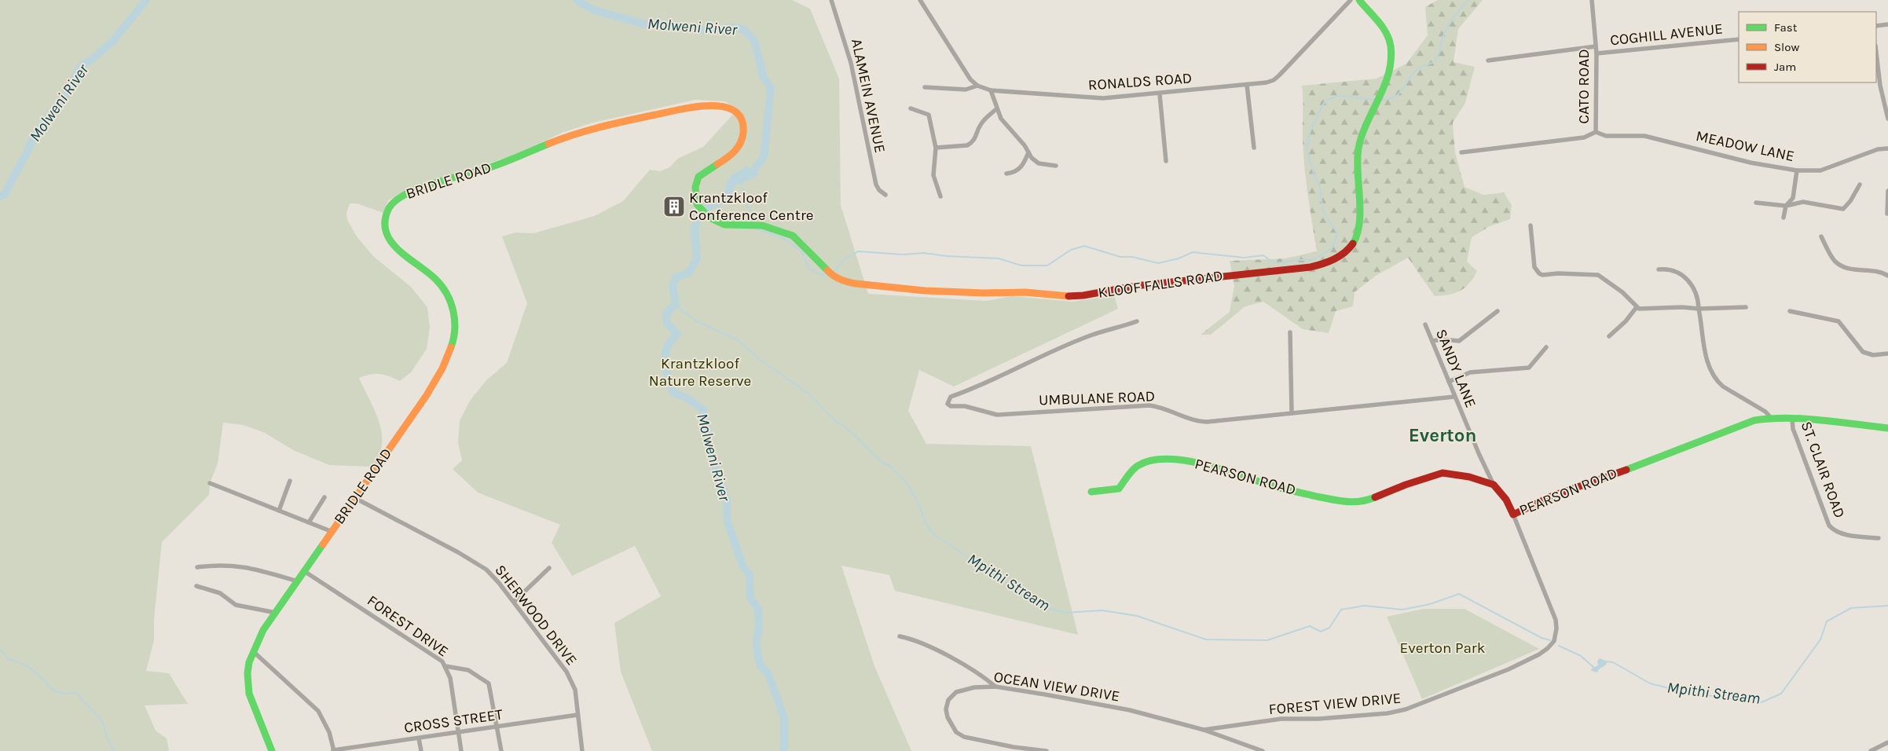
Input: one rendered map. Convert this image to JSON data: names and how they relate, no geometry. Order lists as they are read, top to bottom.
{
  "streets": {
    "main road": ["BRIDLE ROAD", "KLOOF FALLS ROAD", "PEARSON ROAD"],
    "street": [
      "COGHILL AVENUE",
      "RONALDS ROAD",
      "CATO ROAD",
      "ALAMEIN AVENUE",
      "MEADOW LANE",
      "SANDY LANE",
      "UMBULANE ROAD",
      "ST. CLAIR ROAD",
      "SHERWOOD DRIVE",
      "FOREST DRIVE",
      "OCEAN VIEW DRIVE",
      "FOREST VIEW DRIVE",
      "CROSS STREET"
    ]
  },
  "crossings": [
    ["COGHILL AVENUE", "CATO ROAD"],
    ["CATO ROAD", "MEADOW LANE"],
    ["BRIDLE ROAD", "KLOOF FALLS ROAD"],
    ["BRIDLE ROAD", "SHERWOOD DRIVE"],
    ["BRIDLE ROAD", "FOREST DRIVE"],
    ["SANDY LANE", "UMBULANE ROAD"],
    ["SANDY LANE", "PEARSON ROAD"],
    ["ST. CLAIR ROAD", "PEARSON ROAD"],
    ["PEARSON ROAD", "FOREST VIEW DRIVE"],
    ["SHERWOOD DRIVE", "CROSS STREET"],
    ["FOREST DRIVE", "CROSS STREET"],
    ["OCEAN VIEW DRIVE", "FOREST VIEW DRIVE"]
  ],
  "districts": ["Everton"],
  "water": ["Molweni River", "Mpithi Stream"],
  "parks": ["Krantzkloof Nature Reserve", "Everton Park"],
  "places": {
    "building": ["Krantzkloof Conference Centre"]
  },
  "legend": ["Fast", "Slow", "Jam"]
}
